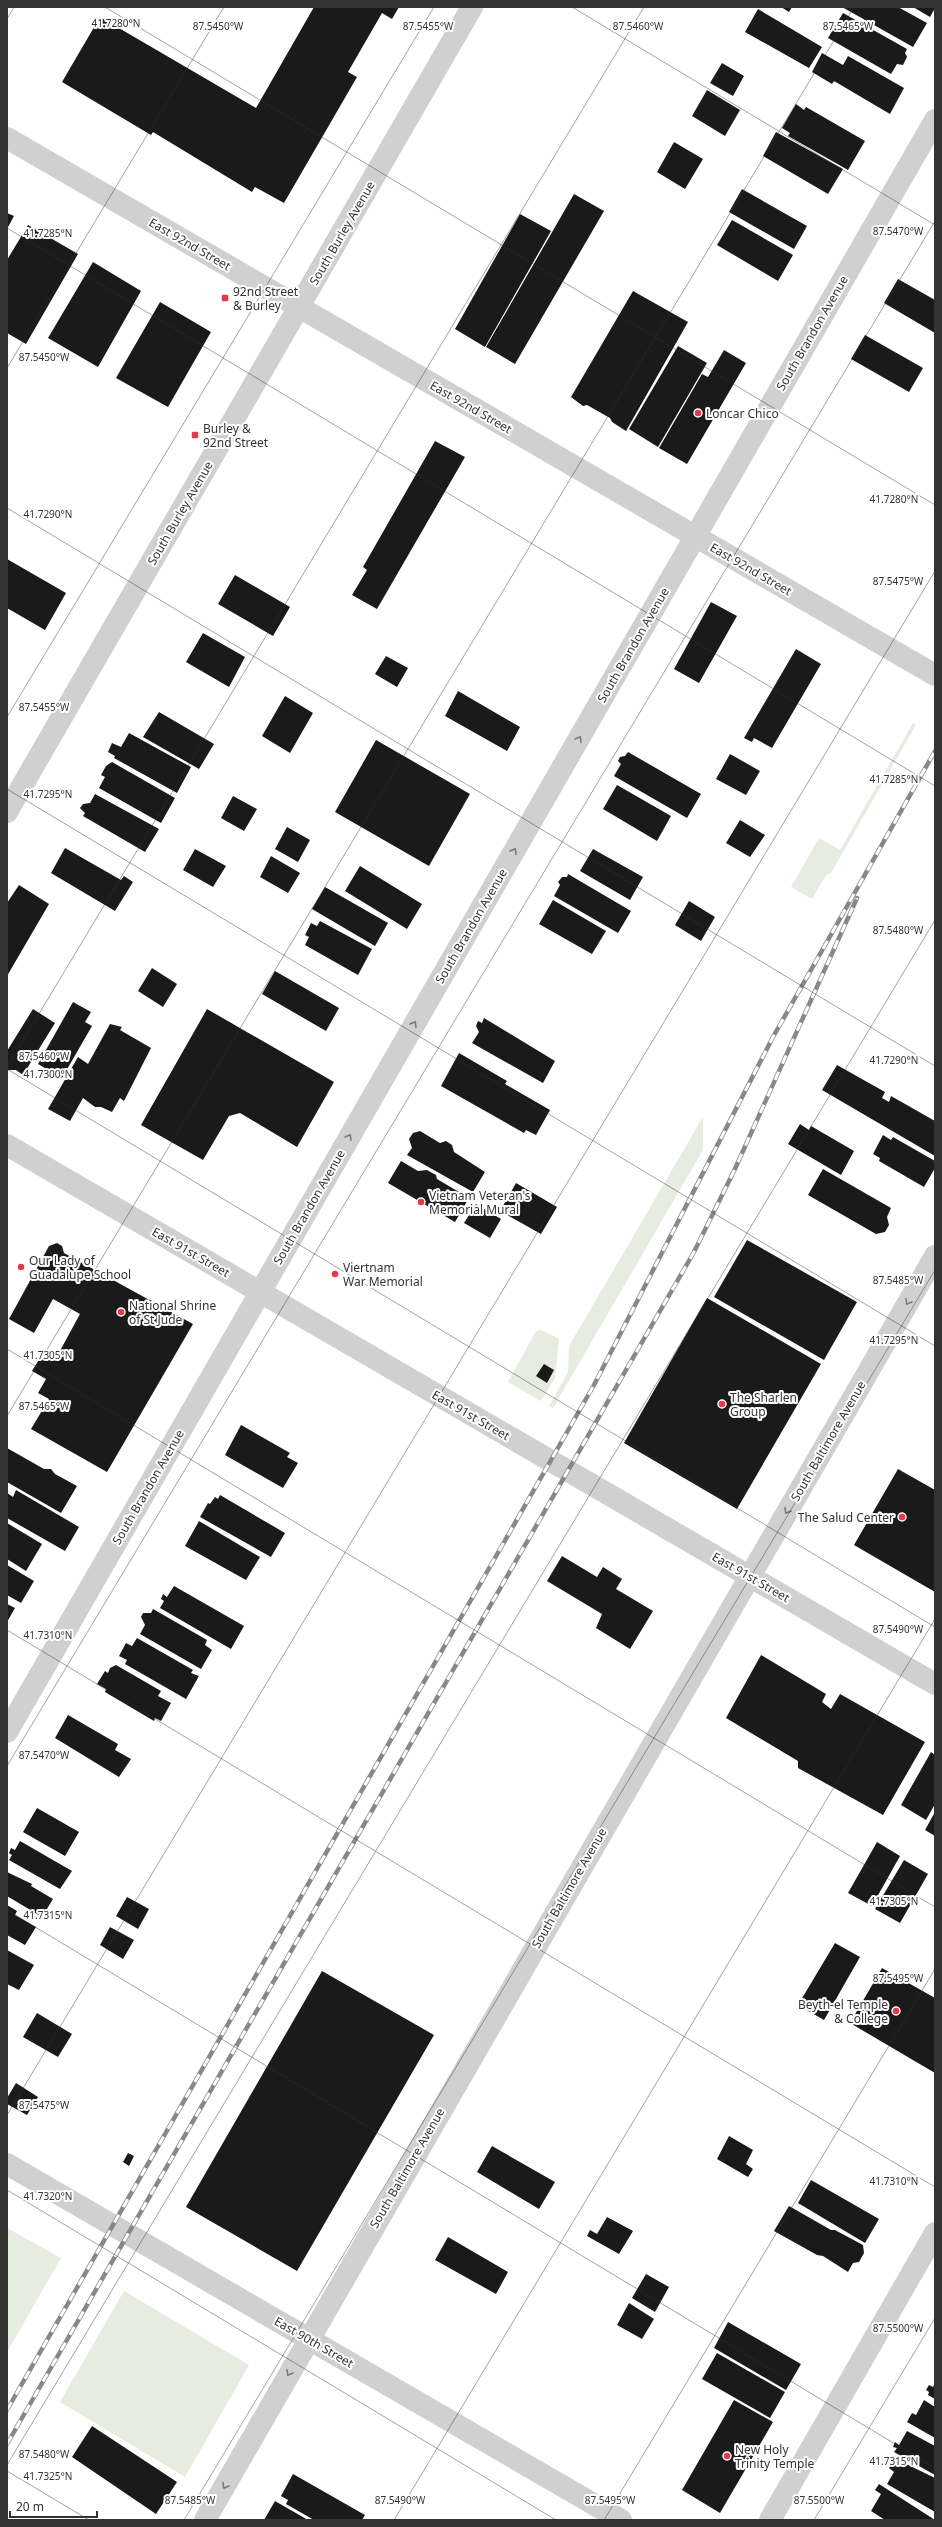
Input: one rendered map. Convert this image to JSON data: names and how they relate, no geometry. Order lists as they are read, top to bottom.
{
  "streets": {
    "street": [
      "South Burley Avenue",
      "East 92nd Street",
      "South Brandon Avenue",
      "East 91st Street",
      "South Baltimore Avenue",
      "East 90th Street"
    ]
  },
  "crossings": [
    ["South Burley Avenue", "East 92nd Street"],
    ["East 92nd Street", "South Brandon Avenue"],
    ["South Brandon Avenue", "East 91st Street"],
    ["East 91st Street", "South Baltimore Avenue"],
    ["South Baltimore Avenue", "East 90th Street"]
  ],
  "one_way": ["South Brandon Avenue", "South Baltimore Avenue"],
  "places": {
    "transit": ["92nd Street & Burley", "Burley & 92nd Street"],
    "other": [
      "Loncar Chico",
      "Vietnam Veteran's Memorial Mural",
      "Our Lady of Guadalupe School",
      "Viertnam War Memorial",
      "National Shrine of St Jude",
      "The Sharlen Group",
      "The Salud Center",
      "Beyth-el Temple & College",
      "New Holy Trinity Temple"
    ]
  },
  "scale_bar": "20 m",
  "coordinates": [
    "41.7280°N",
    "87.5460°W",
    "87.5450°W",
    "87.5455°W",
    "87.5465°W",
    "87.5470°W",
    "41.7285°N",
    "41.7290°N",
    "87.5475°W",
    "41.7295°N",
    "87.5480°W",
    "41.7300°N",
    "87.5485°W",
    "41.7305°N",
    "87.5490°W",
    "41.7310°N",
    "41.7315°N",
    "87.5495°W",
    "41.7320°N",
    "87.5500°W",
    "41.7325°N"
  ]
}
